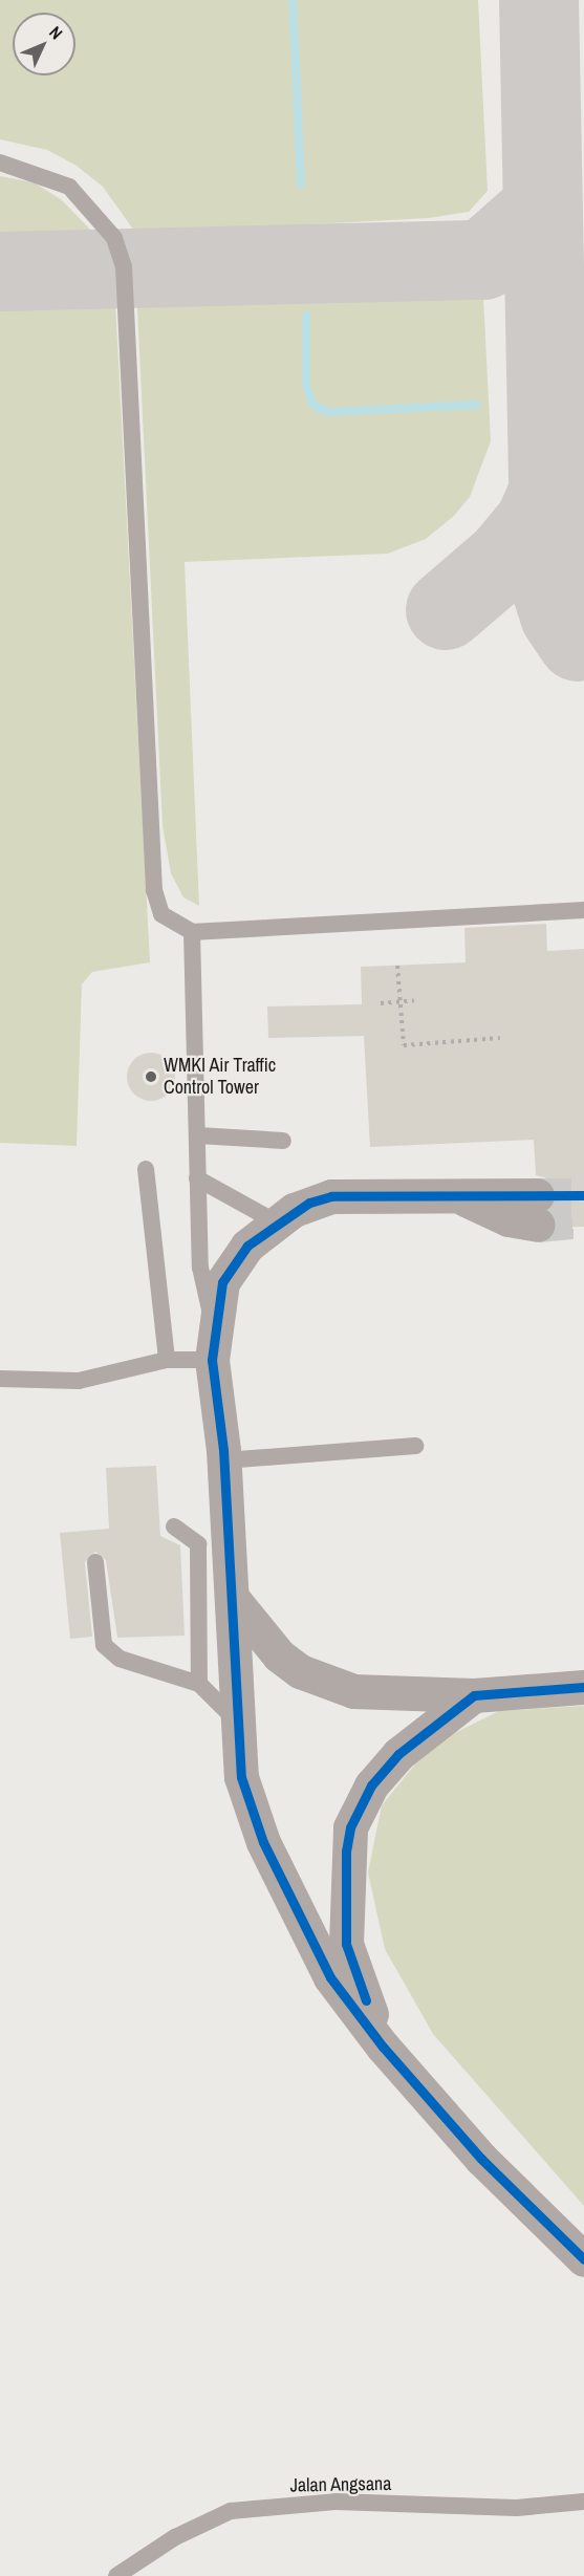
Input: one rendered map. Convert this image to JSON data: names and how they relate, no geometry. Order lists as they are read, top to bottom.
{
  "streets": {
    "lane": ["Jalan Angsana"]
  },
  "places": ["WMKI Air Traffic Control Tower"],
  "north": "top right"
}
